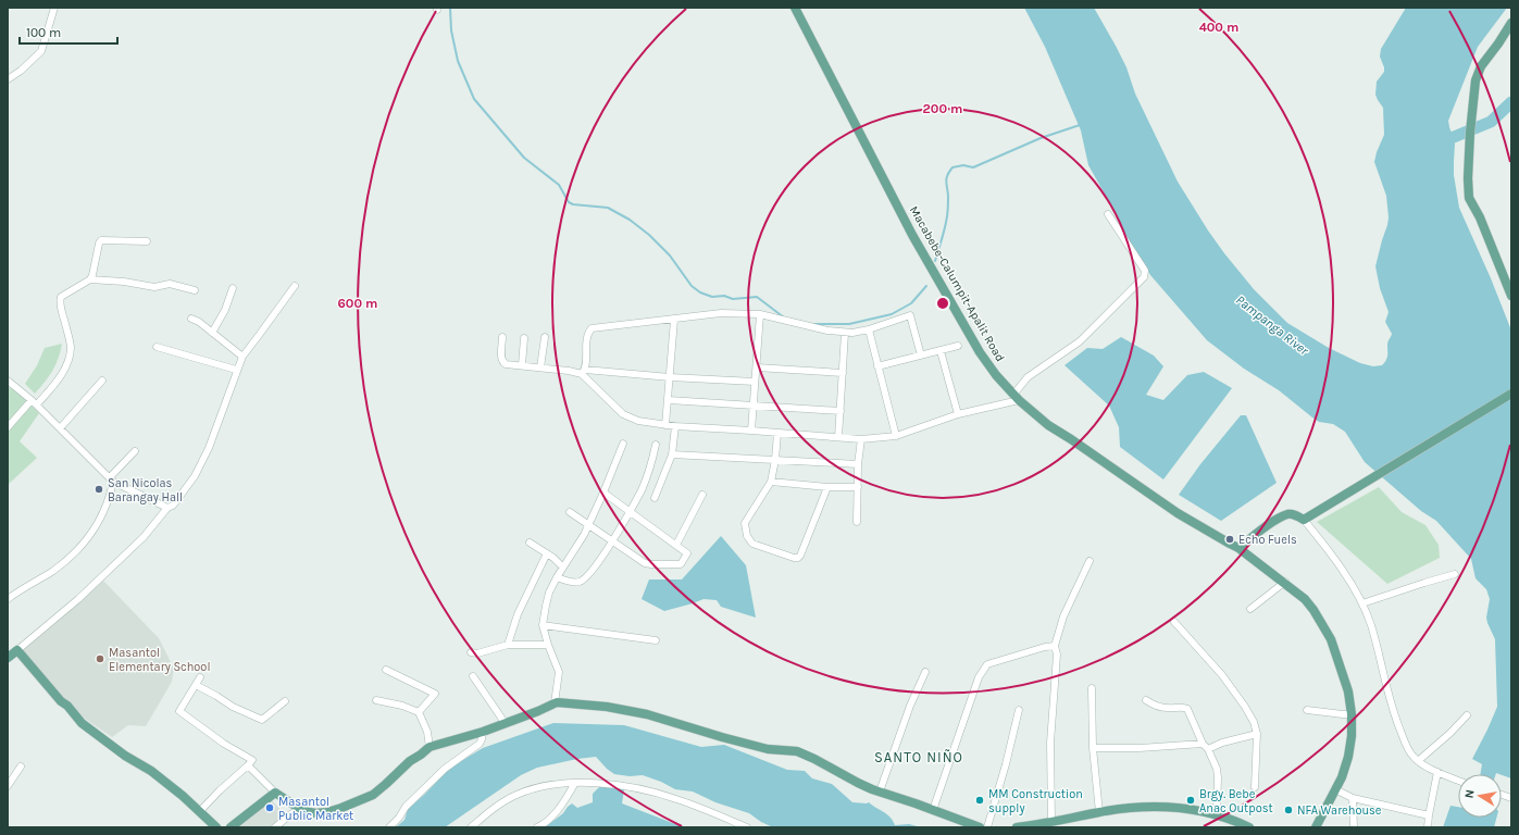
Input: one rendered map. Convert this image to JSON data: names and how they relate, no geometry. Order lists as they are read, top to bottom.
{
  "streets": {
    "main road": ["Macabebe-Calumpit-Apalit Road"]
  },
  "districts": ["SANTO NIÑO"],
  "water": ["Pampanga River"],
  "places": [
    "San Nicolas Barangay Hall",
    "Echo Fuels",
    "Masantol Elementary School",
    "MM Construction supply",
    "Brgy. Bebe Anac Outpost",
    "Masantol Public Market",
    "NFA Warehouse"
  ],
  "scale_bar": "100 m",
  "north": "left",
  "rings": ["400 m", "200 m", "600 m"]
}
